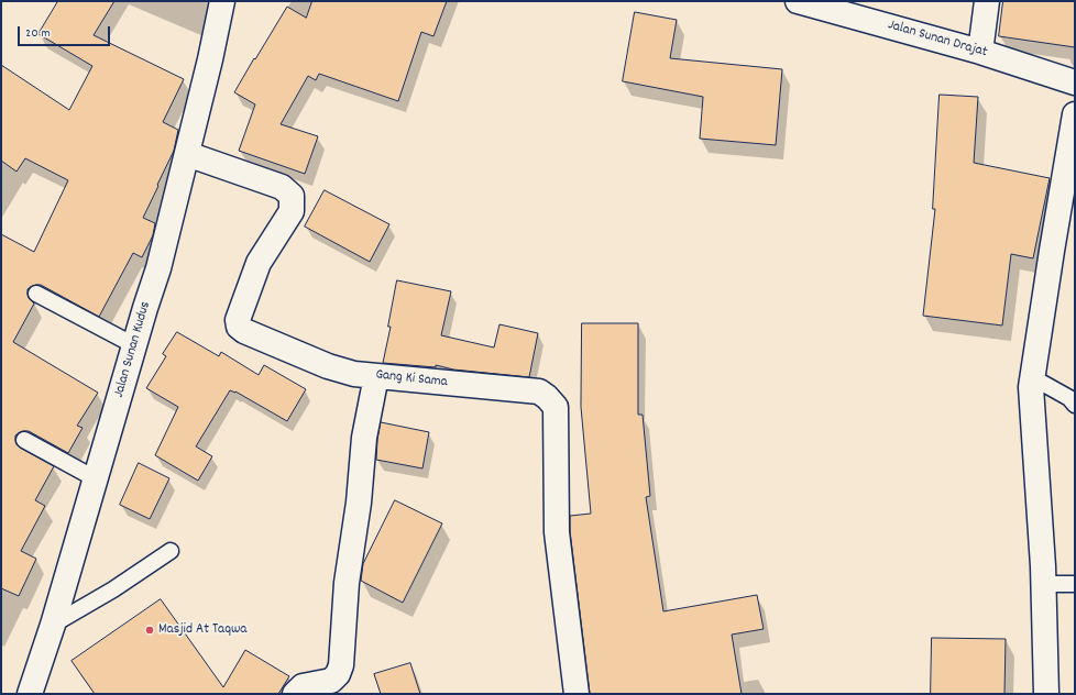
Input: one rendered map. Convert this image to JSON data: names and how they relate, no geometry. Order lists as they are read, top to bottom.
{
  "streets": {
    "street": ["Jalan Sunan Drajat", "Jalan Sunan Kudus", "Gang Ki Sama"]
  },
  "crossings": [
    ["Jalan Sunan Kudus", "Gang Ki Sama"]
  ],
  "places": ["Masjid At Taqwa"],
  "scale_bar": "20 m"
}
